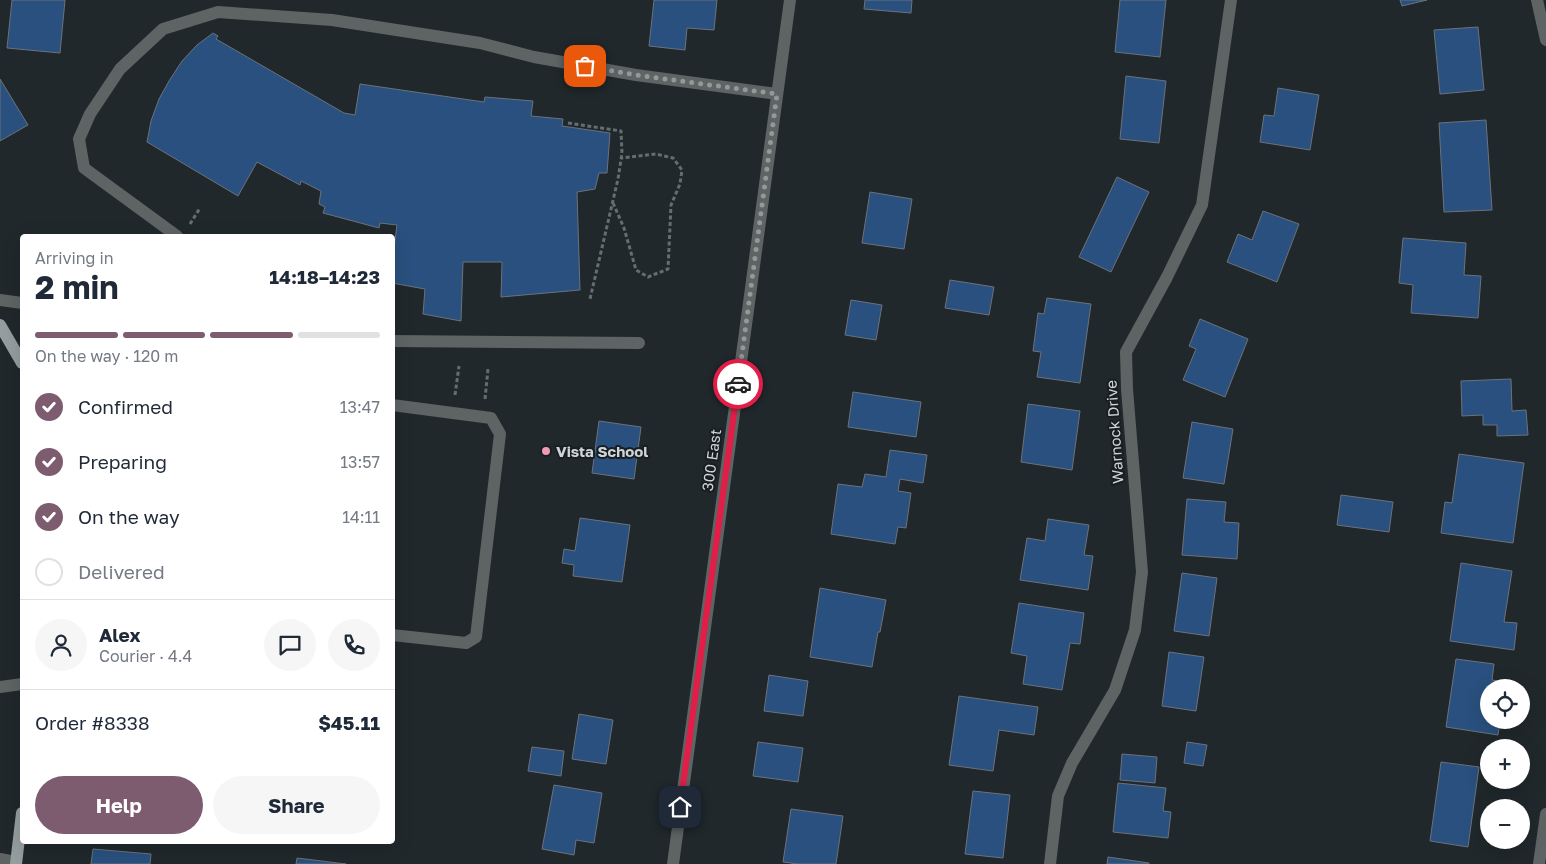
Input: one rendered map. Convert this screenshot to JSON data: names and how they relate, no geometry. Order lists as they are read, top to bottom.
{
  "streets": {
    "street": ["Warnock Drive", "300 East"]
  },
  "places": ["Vista School"],
  "page": {
    "heading": ["2 min", "Arriving in", "14:18–14:23"],
    "panel": [
      "Alex",
      "Courier · 4.4",
      "Order #8338",
      "$45.11"
    ],
    "bar": "On the way · 120 m",
    "list": [
      ["Confirmed", "13:47"],
      ["Preparing", "13:57"],
      ["On the way", "14:11"],
      "Delivered"
    ],
    "map_buttons": ["+", "−"],
    "buttons": ["Help", "Share"]
  }
}
